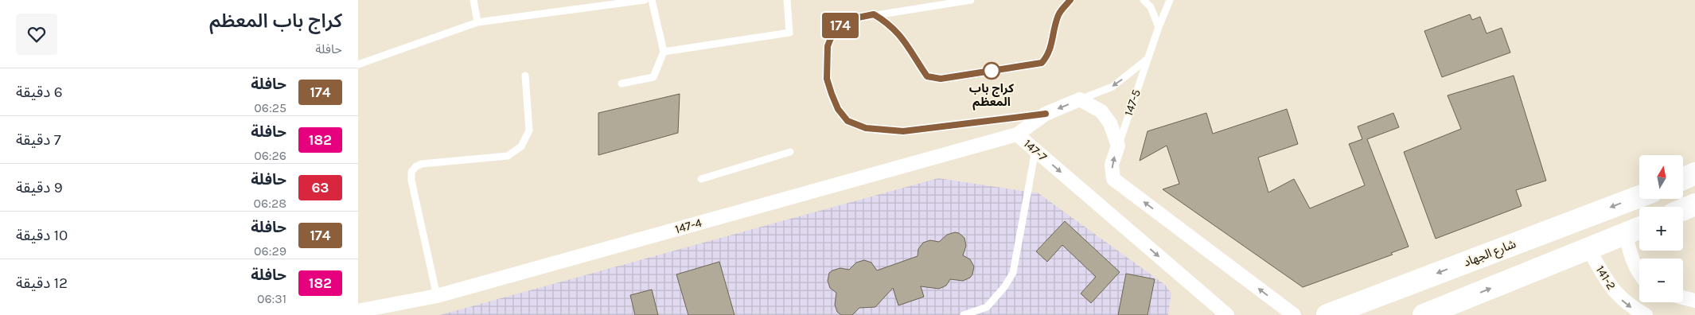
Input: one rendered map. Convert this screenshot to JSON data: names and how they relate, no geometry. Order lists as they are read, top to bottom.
{
  "streets": {
    "main road": ["شارع الجهاد"],
    "street": ["147-7", "147-4", "141-2"],
    "lane": ["147-5"]
  },
  "crossings": [
    ["147-5", "147-7"],
    ["147-7", "147-4"]
  ],
  "places": ["كراج باب المعظم"],
  "lines": ["bus line 174"],
  "north": "top",
  "page": {
    "on_map": "174",
    "heading": ["كراج باب المعظم", "حافلة"],
    "list": [
      {
        "mark": "174",
        "name": "حافلة",
        "note": "06:25",
        "value": "6 دقيقة"
      },
      {
        "mark": "182",
        "name": "حافلة",
        "note": "06:26",
        "value": "7 دقيقة"
      },
      {
        "mark": "63",
        "name": "حافلة",
        "note": "06:28",
        "value": "9 دقيقة"
      },
      {
        "mark": "174",
        "name": "حافلة",
        "note": "06:29",
        "value": "10 دقيقة"
      },
      {
        "mark": "182",
        "name": "حافلة",
        "note": "06:31",
        "value": "12 دقيقة"
      }
    ],
    "map_buttons": ["+", "−"]
  }
}
